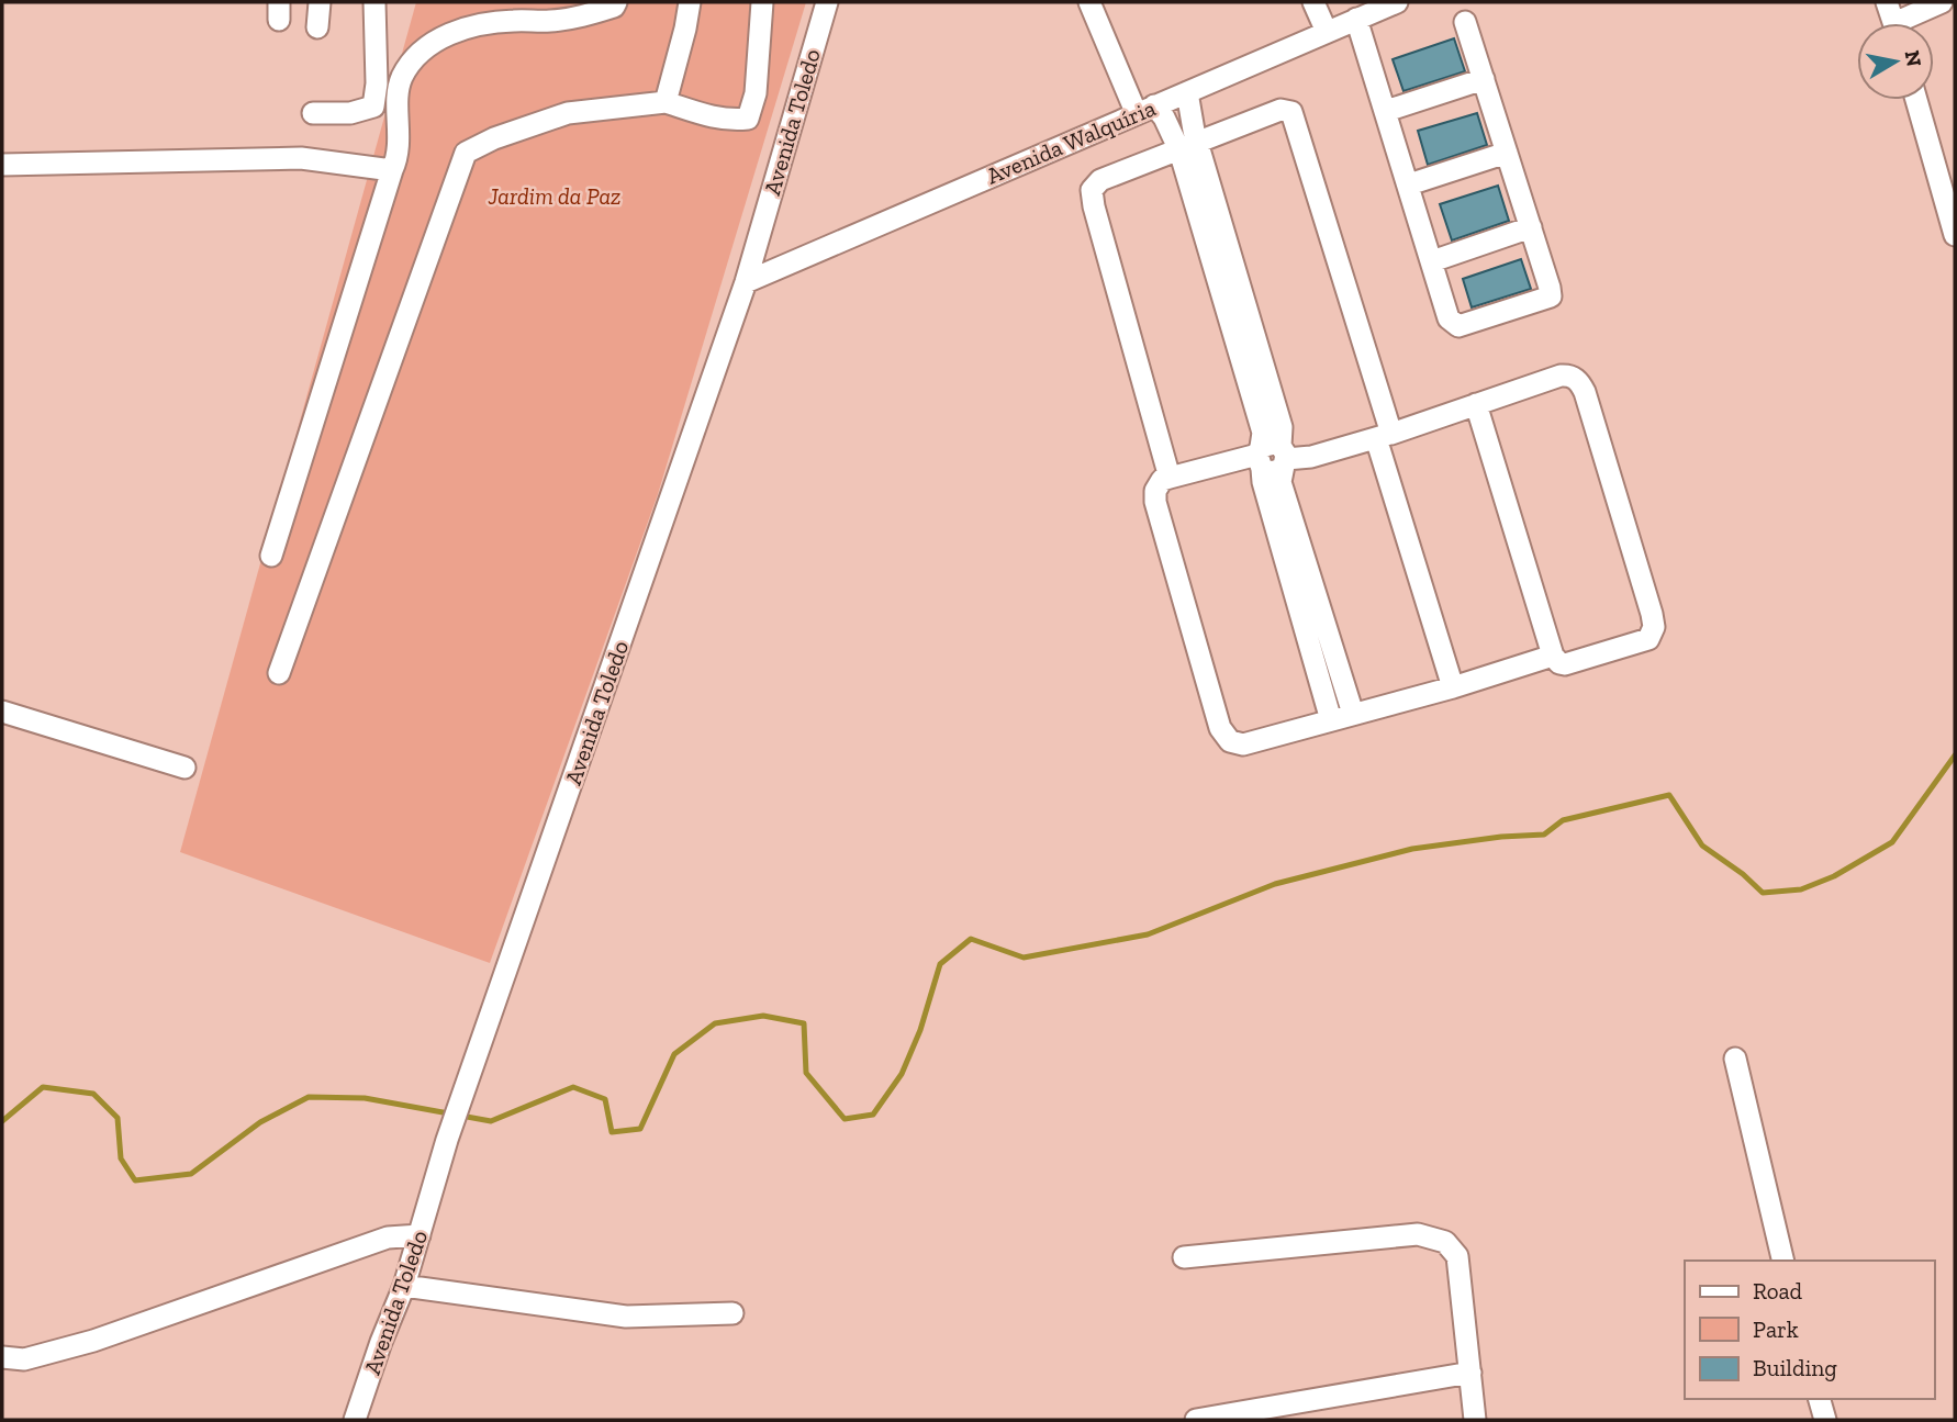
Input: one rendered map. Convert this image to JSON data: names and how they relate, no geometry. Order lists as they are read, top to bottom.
{
  "streets": {
    "street": ["Avenida Toledo", "Avenida Walquíria"]
  },
  "crossings": [
    ["Avenida Toledo", "Avenida Walquíria"]
  ],
  "parks": ["Jardim da Paz"],
  "legend": ["Road", "Park", "Building"],
  "north": "right"
}
